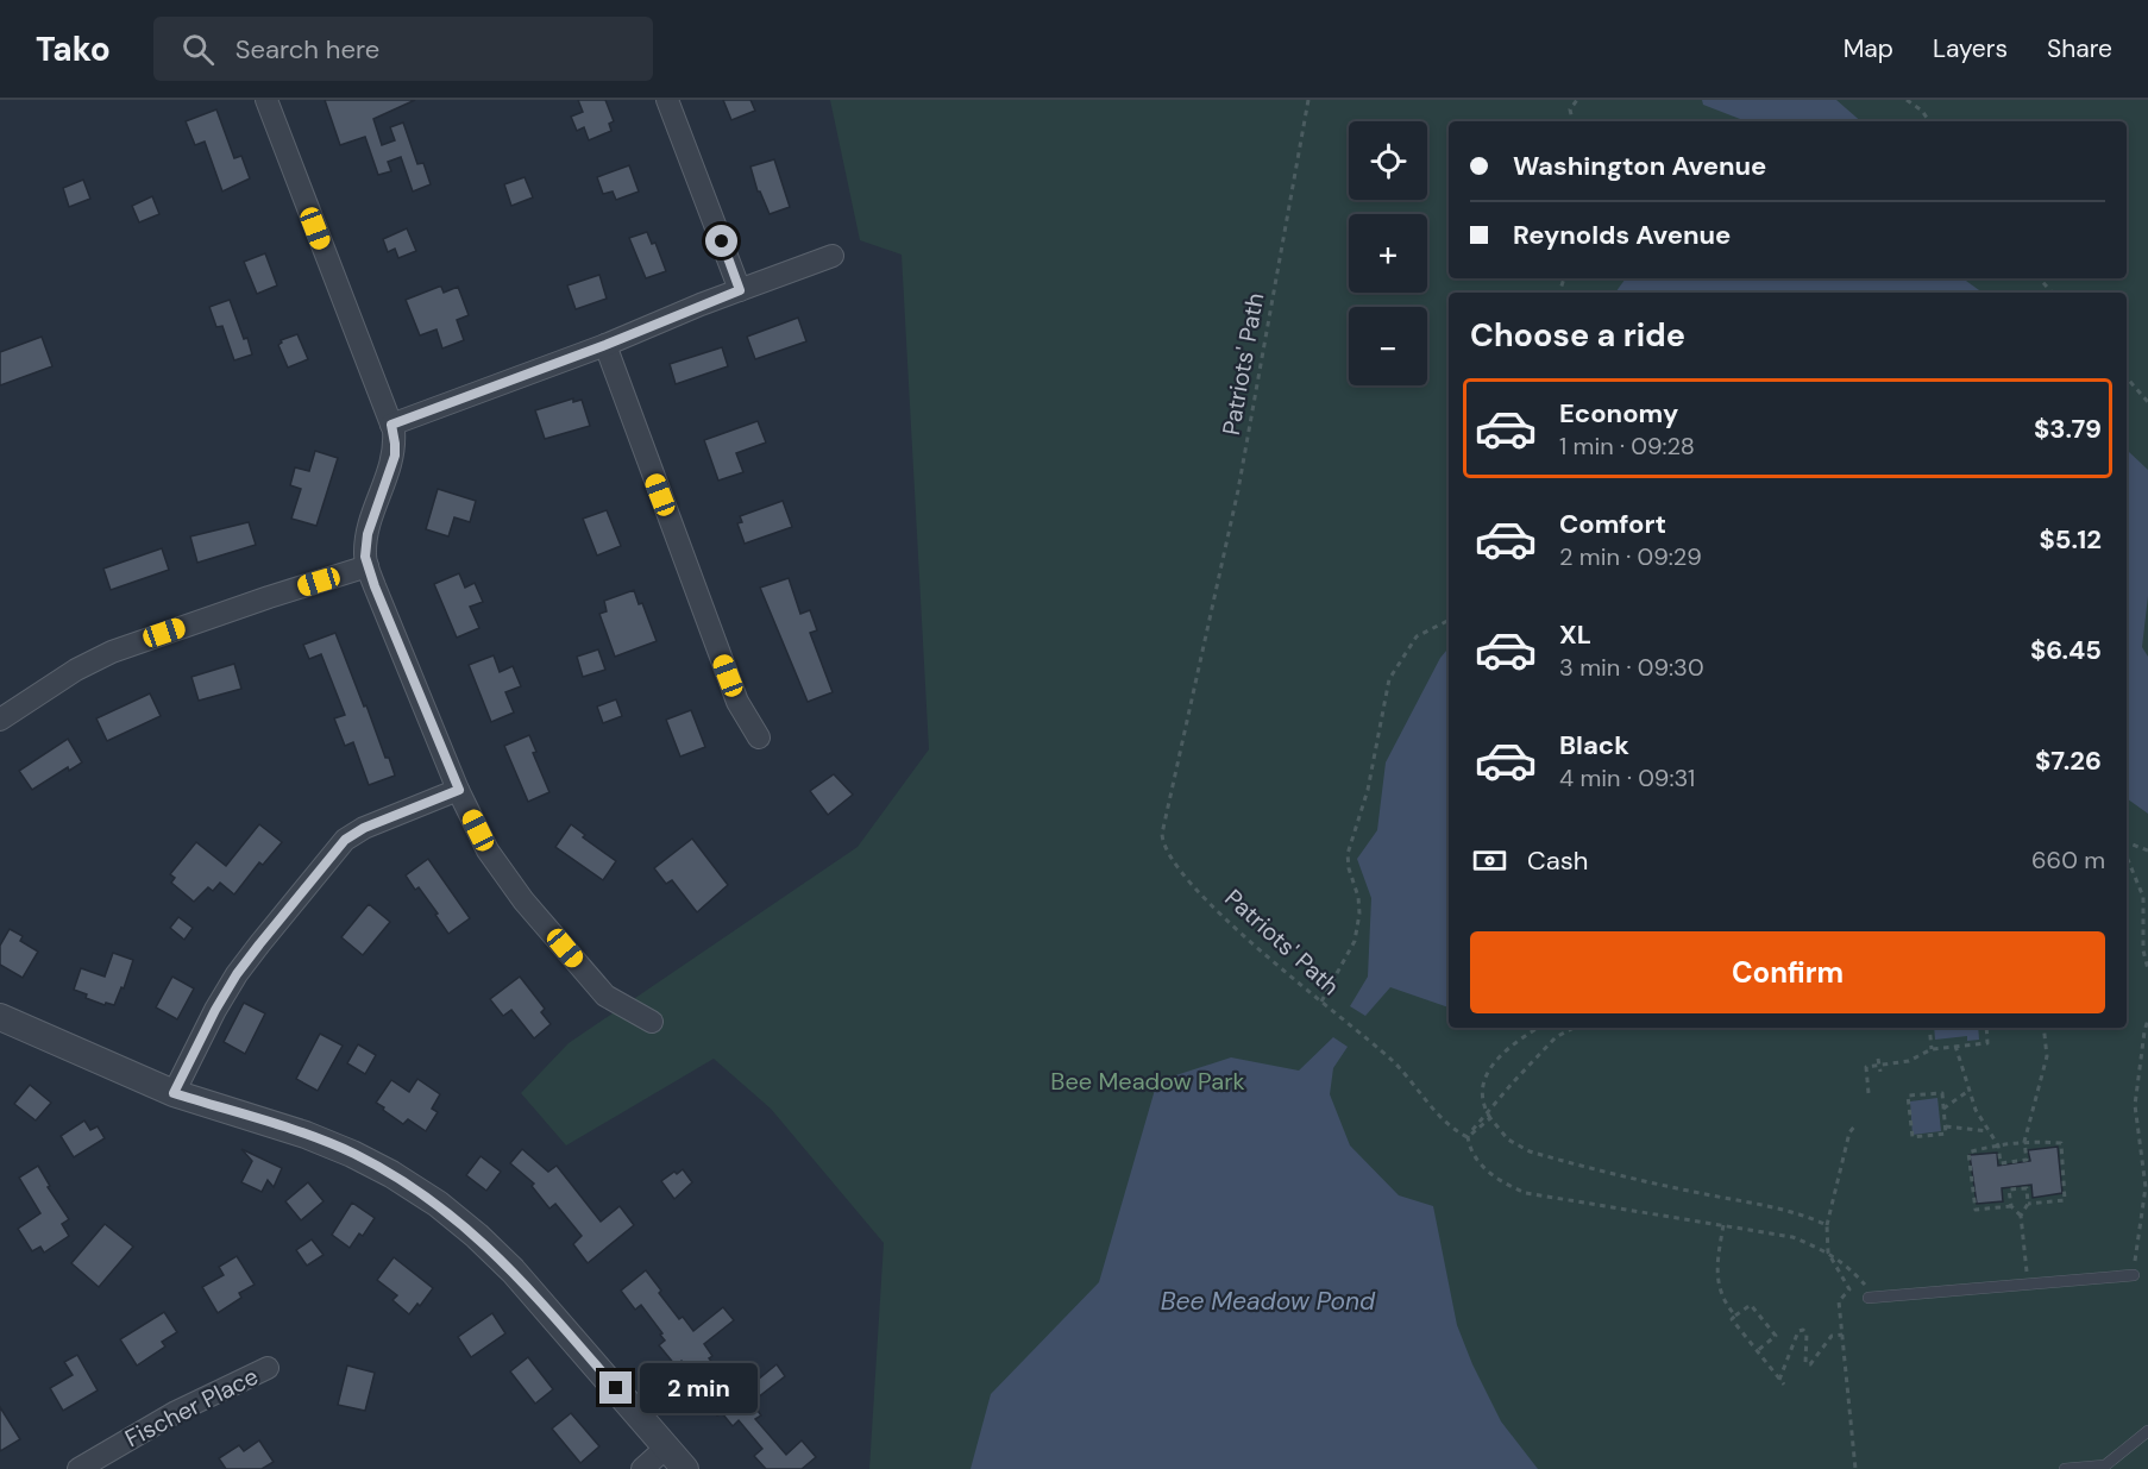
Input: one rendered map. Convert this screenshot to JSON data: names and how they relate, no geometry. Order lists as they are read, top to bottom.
{
  "streets": {
    "street": ["Fischer Place"],
    "path": ["Patriots' Path"]
  },
  "water": ["Bee Meadow Pond"],
  "parks": ["Bee Meadow Park"],
  "page": {
    "header": "Tako",
    "search": "Search here",
    "nav": ["Map", "Layers", "Share"],
    "map_buttons": ["+", "−"],
    "banner": ["Washington Avenue", "Reynolds Avenue"],
    "heading": "Choose a ride",
    "list": [
      {
        "name": "Economy",
        "note": "1 min · 09:28",
        "value": "$3.79"
      },
      {
        "name": "Comfort",
        "note": "2 min · 09:29",
        "value": "$5.12"
      },
      {
        "name": "XL",
        "note": "3 min · 09:30",
        "value": "$6.45"
      },
      {
        "name": "Black",
        "note": "4 min · 09:31",
        "value": "$7.26"
      }
    ],
    "pay": ["Cash", "660 m"],
    "buttons": "Confirm",
    "bubble": "2 min"
  }
}
